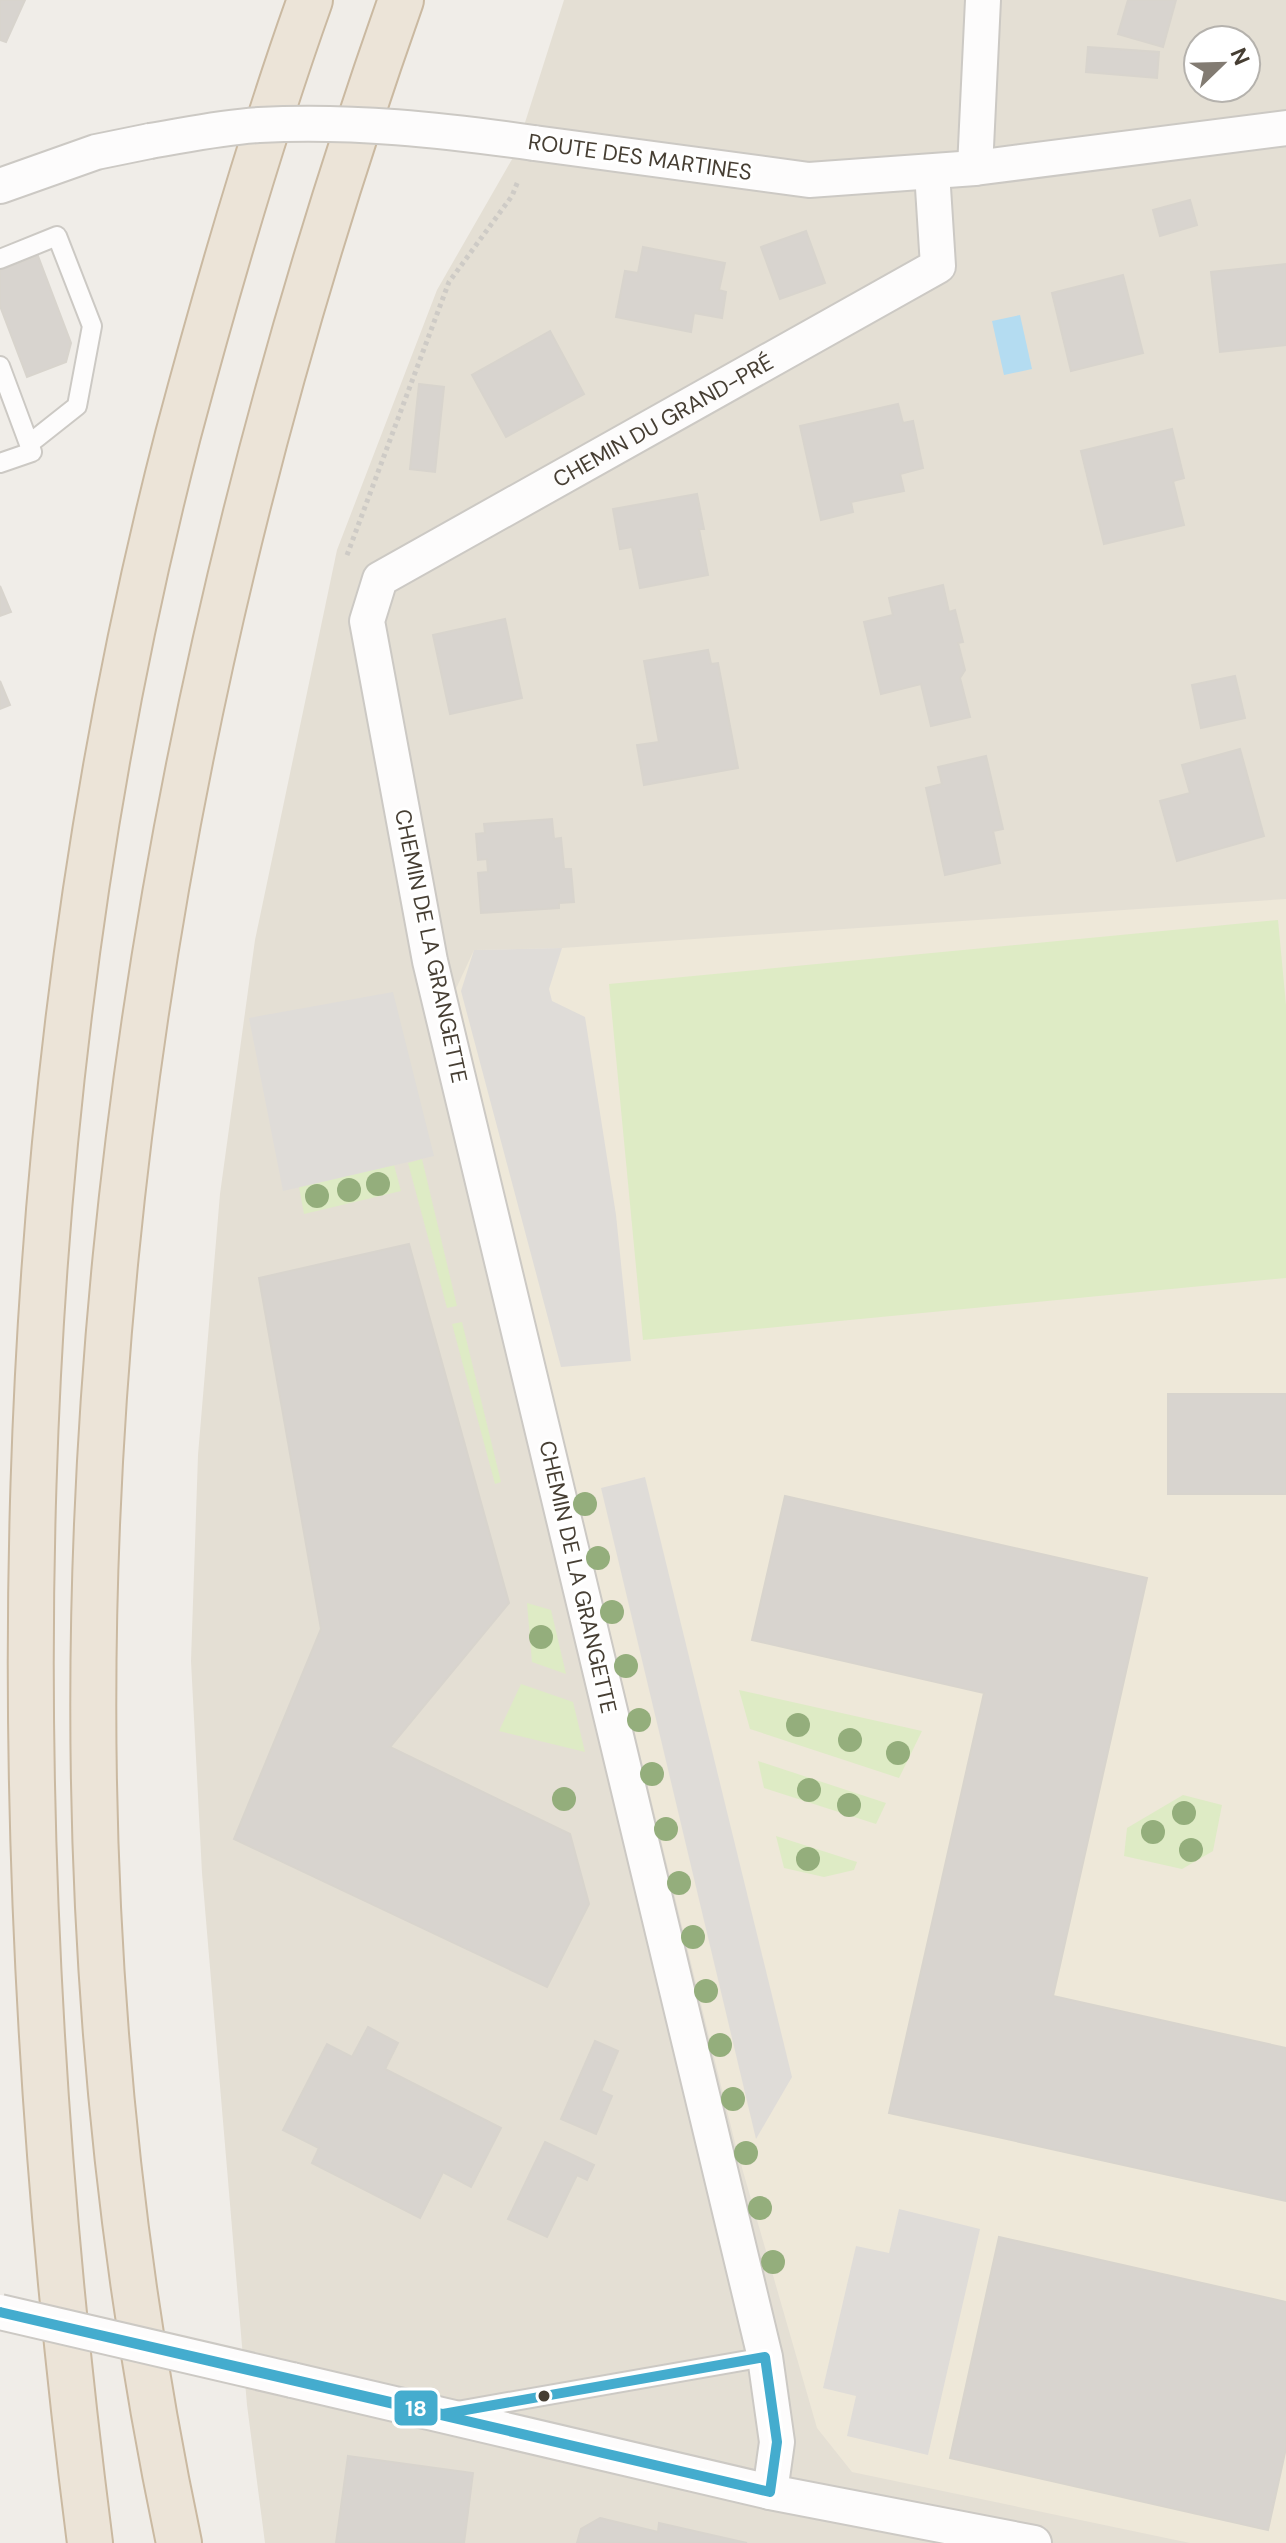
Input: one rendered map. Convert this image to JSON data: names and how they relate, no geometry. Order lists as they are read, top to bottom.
{
  "streets": {
    "street": ["ROUTE DES MARTINES", "CHEMIN DU GRAND-PRÉ", "CHEMIN DE LA GRANGETTE"]
  },
  "crossings": [
    ["ROUTE DES MARTINES", "CHEMIN DU GRAND-PRÉ"],
    ["CHEMIN DU GRAND-PRÉ", "CHEMIN DE LA GRANGETTE"]
  ],
  "lines": ["transit line 18"],
  "north": "top right"
}
